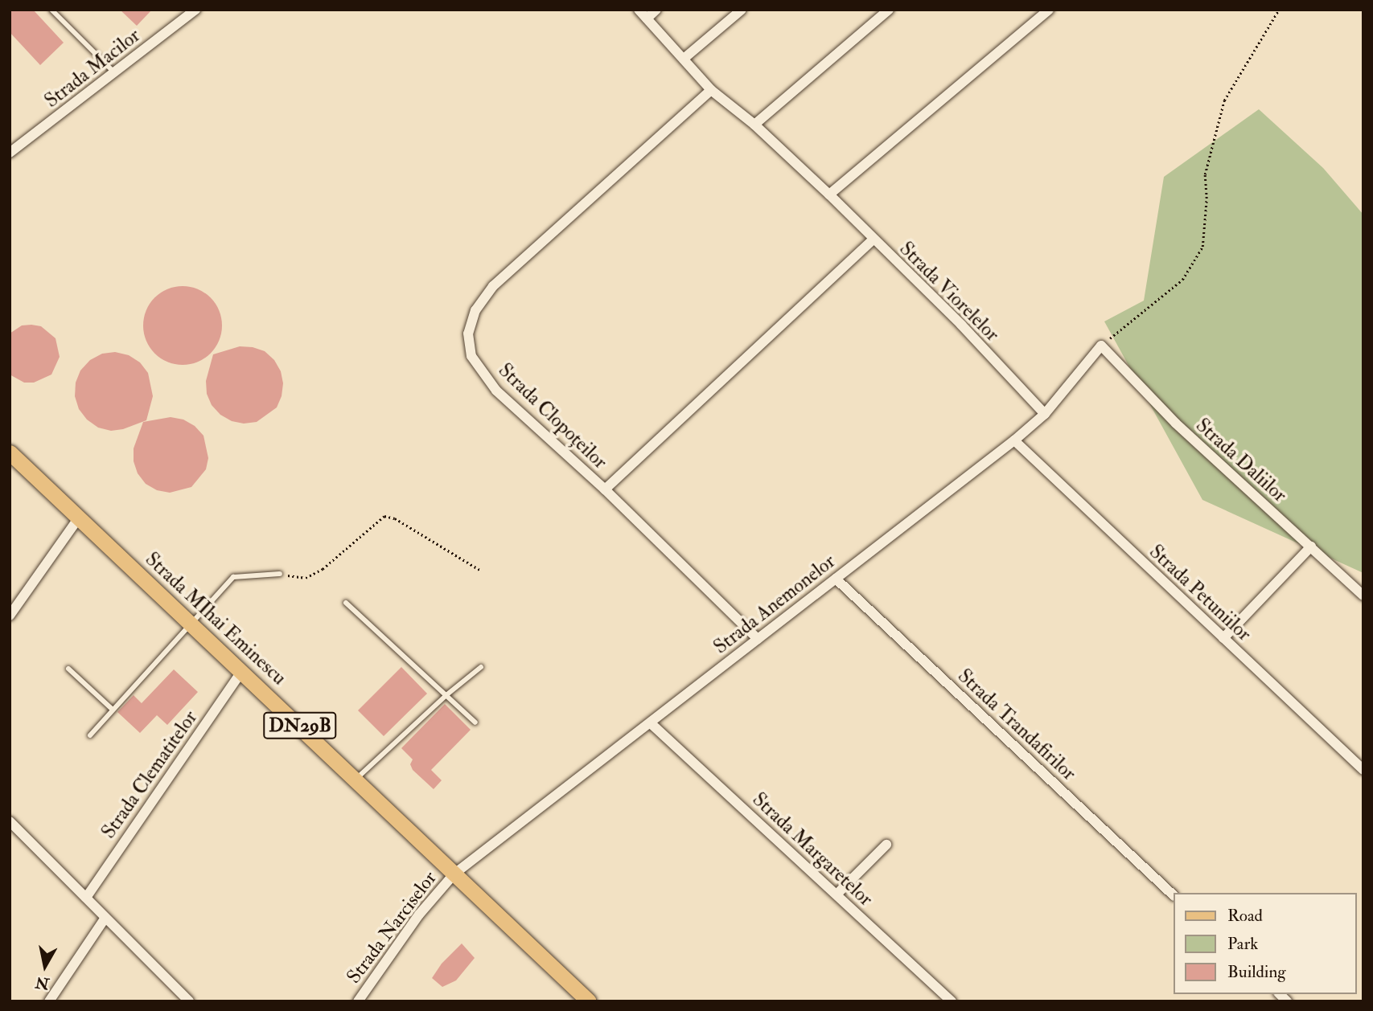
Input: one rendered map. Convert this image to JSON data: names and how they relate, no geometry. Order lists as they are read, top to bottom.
{
  "streets": {
    "main road": ["Strada MIhai Eminescu", "DN29B"],
    "street": [
      "Strada Macilor",
      "Strada Viorelelor",
      "Strada Clopoțeilor",
      "Strada Daliilor",
      "Strada Petuniilor",
      "Strada Anemonelor",
      "Strada Trandafirilor",
      "Strada Clematitelor",
      "Strada Margaretelor",
      "Strada Narciselor"
    ]
  },
  "crossings": [
    ["Strada Viorelelor", "Strada Clopoțeilor"],
    ["Strada Viorelelor", "Strada Anemonelor"],
    ["Strada Clopoțeilor", "Strada Anemonelor"],
    ["Strada Daliilor", "Strada Anemonelor"],
    ["Strada Petuniilor", "Strada Anemonelor"],
    ["Strada Anemonelor", "Strada MIhai Eminescu"],
    ["Strada Anemonelor", "Strada Trandafirilor"],
    ["Strada Anemonelor", "Strada Margaretelor"],
    ["Strada Anemonelor", "Strada Narciselor"],
    ["Strada MIhai Eminescu", "Strada Clematitelor"],
    ["Strada MIhai Eminescu", "Strada Narciselor"]
  ],
  "legend": ["Road", "Park", "Building"],
  "north": "bottom"
}
